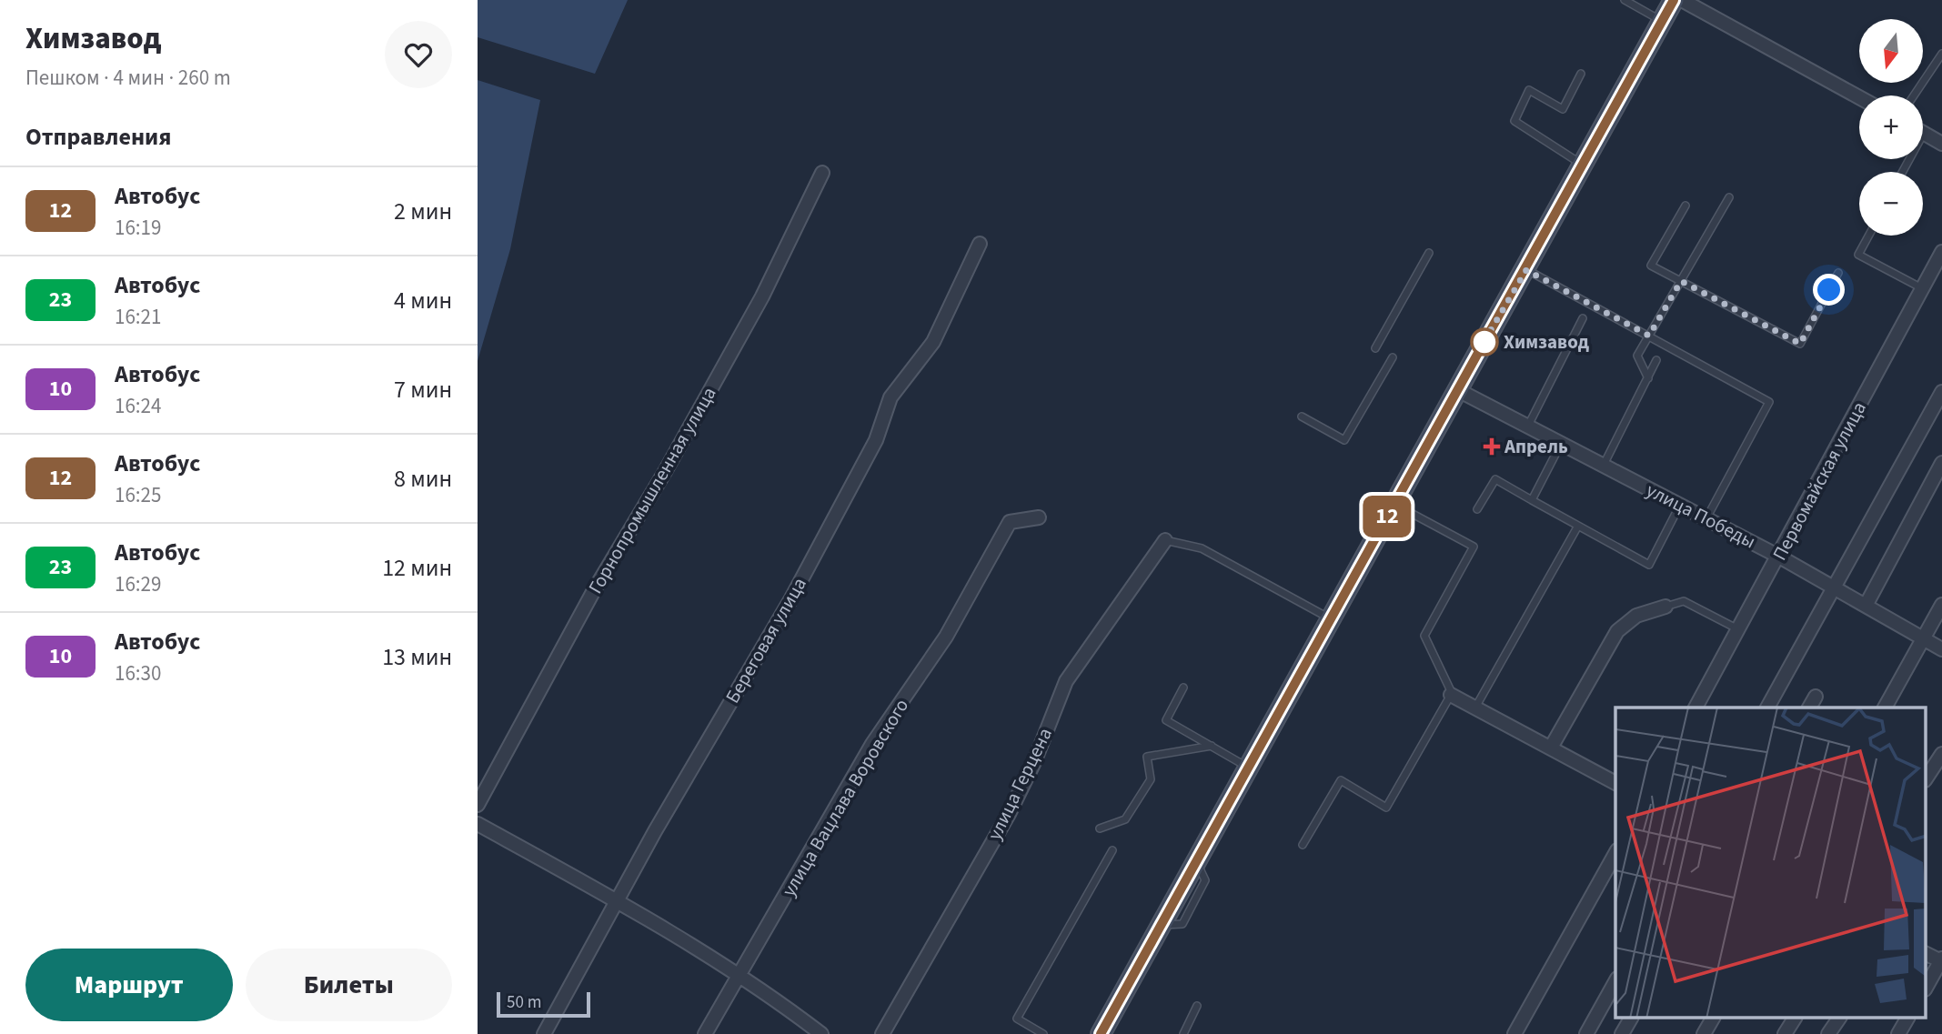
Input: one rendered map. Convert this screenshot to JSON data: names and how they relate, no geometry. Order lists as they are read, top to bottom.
{
  "streets": {
    "street": [
      "Первомайская улица",
      "Горнопромышленная улица",
      "улица Победы",
      "Береговая улица",
      "улица Герцена",
      "улица Вацлава Воровского"
    ]
  },
  "crossings": [
    ["Первомайская улица", "улица Победы"]
  ],
  "places": {
    "other": ["Химзавод"],
    "health": ["Апрель"]
  },
  "lines": ["bus line 12"],
  "scale_bar": "50 m",
  "north": "bottom",
  "page": {
    "heading": [
      ["Химзавод", "Пешком · 4 мин · 260 m"],
      "Отправления"
    ],
    "on_map": "12",
    "map_buttons": ["+", "−"],
    "list": [
      {
        "mark": "12",
        "name": "Автобус",
        "note": "16:19",
        "value": "2 мин"
      },
      {
        "mark": "23",
        "name": "Автобус",
        "note": "16:21",
        "value": "4 мин"
      },
      {
        "mark": "10",
        "name": "Автобус",
        "note": "16:24",
        "value": "7 мин"
      },
      {
        "mark": "12",
        "name": "Автобус",
        "note": "16:25",
        "value": "8 мин"
      },
      {
        "mark": "23",
        "name": "Автобус",
        "note": "16:29",
        "value": "12 мин"
      },
      {
        "mark": "10",
        "name": "Автобус",
        "note": "16:30",
        "value": "13 мин"
      }
    ],
    "buttons": ["Маршрут", "Билеты"],
    "scale": "50 m"
  }
}
